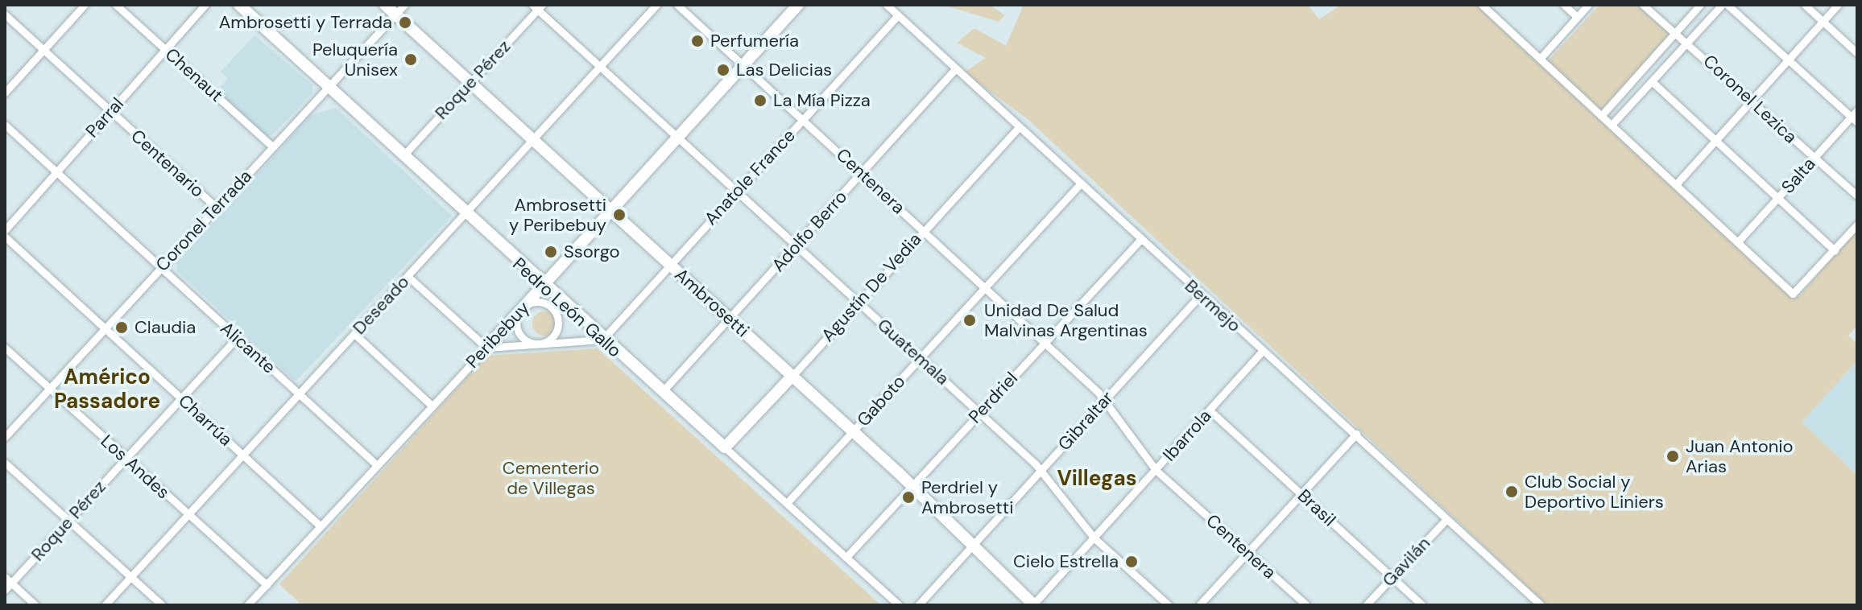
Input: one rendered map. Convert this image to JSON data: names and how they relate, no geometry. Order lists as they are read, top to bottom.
{
  "streets": {
    "street": [
      "Chenaut",
      "Roque Pérez",
      "Coronel Lezica",
      "Parral",
      "Centenario",
      "Salta",
      "Anatole France",
      "Centenera",
      "Coronel Terrada",
      "Adolfo Berro",
      "Agustín De Vedia",
      "Ambrosetti",
      "Deseado",
      "Bermejo",
      "Pedro León Gallo",
      "Peribebuy",
      "Alicante",
      "Guatemala",
      "Perdriel",
      "Gaboto",
      "Charrúa",
      "Gibraltar",
      "Ibarrola",
      "Los Andes",
      "Brasil",
      "Gavilán"
    ]
  },
  "crossings": [
    ["Chenaut", "Parral"],
    ["Chenaut", "Coronel Terrada"],
    ["Roque Pérez", "Ambrosetti"],
    ["Roque Pérez", "Pedro León Gallo"],
    ["Roque Pérez", "Alicante"],
    ["Roque Pérez", "Guatemala"],
    ["Roque Pérez", "Charrúa"],
    ["Roque Pérez", "Los Andes"],
    ["Coronel Lezica", "Salta"],
    ["Parral", "Centenario"],
    ["Parral", "Alicante"],
    ["Centenario", "Coronel Terrada"],
    ["Anatole France", "Centenera"],
    ["Anatole France", "Ambrosetti"],
    ["Anatole France", "Bermejo"],
    ["Anatole France", "Pedro León Gallo"],
    ["Anatole France", "Guatemala"],
    ["Centenera", "Adolfo Berro"],
    ["Centenera", "Agustín De Vedia"],
    ["Centenera", "Peribebuy"],
    ["Centenera", "Perdriel"],
    ["Centenera", "Gaboto"],
    ["Centenera", "Gibraltar"],
    ["Centenera", "Ibarrola"],
    ["Coronel Terrada", "Ambrosetti"],
    ["Coronel Terrada", "Pedro León Gallo"],
    ["Coronel Terrada", "Alicante"],
    ["Coronel Terrada", "Charrúa"],
    ["Coronel Terrada", "Los Andes"],
    ["Adolfo Berro", "Ambrosetti"],
    ["Adolfo Berro", "Bermejo"],
    ["Adolfo Berro", "Pedro León Gallo"],
    ["Adolfo Berro", "Guatemala"],
    ["Agustín De Vedia", "Ambrosetti"],
    ["Agustín De Vedia", "Bermejo"],
    ["Agustín De Vedia", "Pedro León Gallo"],
    ["Agustín De Vedia", "Guatemala"],
    ["Ambrosetti", "Deseado"],
    ["Ambrosetti", "Peribebuy"],
    ["Ambrosetti", "Perdriel"],
    ["Ambrosetti", "Gaboto"],
    ["Ambrosetti", "Gibraltar"],
    ["Ambrosetti", "Ibarrola"],
    ["Deseado", "Pedro León Gallo"],
    ["Deseado", "Alicante"],
    ["Deseado", "Guatemala"],
    ["Deseado", "Charrúa"],
    ["Deseado", "Los Andes"],
    ["Bermejo", "Perdriel"],
    ["Bermejo", "Gaboto"],
    ["Bermejo", "Gibraltar"],
    ["Bermejo", "Ibarrola"],
    ["Bermejo", "Gavilán"],
    ["Pedro León Gallo", "Peribebuy"],
    ["Pedro León Gallo", "Perdriel"],
    ["Pedro León Gallo", "Gaboto"],
    ["Peribebuy", "Alicante"],
    ["Peribebuy", "Guatemala"],
    ["Peribebuy", "Charrúa"],
    ["Peribebuy", "Los Andes"],
    ["Guatemala", "Perdriel"],
    ["Guatemala", "Gaboto"],
    ["Guatemala", "Gibraltar"],
    ["Guatemala", "Ibarrola"],
    ["Ibarrola", "Brasil"],
    ["Brasil", "Gavilán"]
  ],
  "districts": ["Américo Passadore", "Villegas"],
  "parks": ["Cementerio de Villegas"],
  "places": [
    "Ambrosetti y Terrada",
    "Perfumería",
    "Peluquería Unisex",
    "Las Delicias",
    "La Mía Pizza",
    "Ambrosetti y Peribebuy",
    "Ssorgo",
    "Unidad De Salud Malvinas Argentinas",
    "Claudia",
    "Juan Antonio Arias",
    "Club Social y Deportivo Liniers",
    "Perdriel y Ambrosetti",
    "Cielo Estrella"
  ]
}
